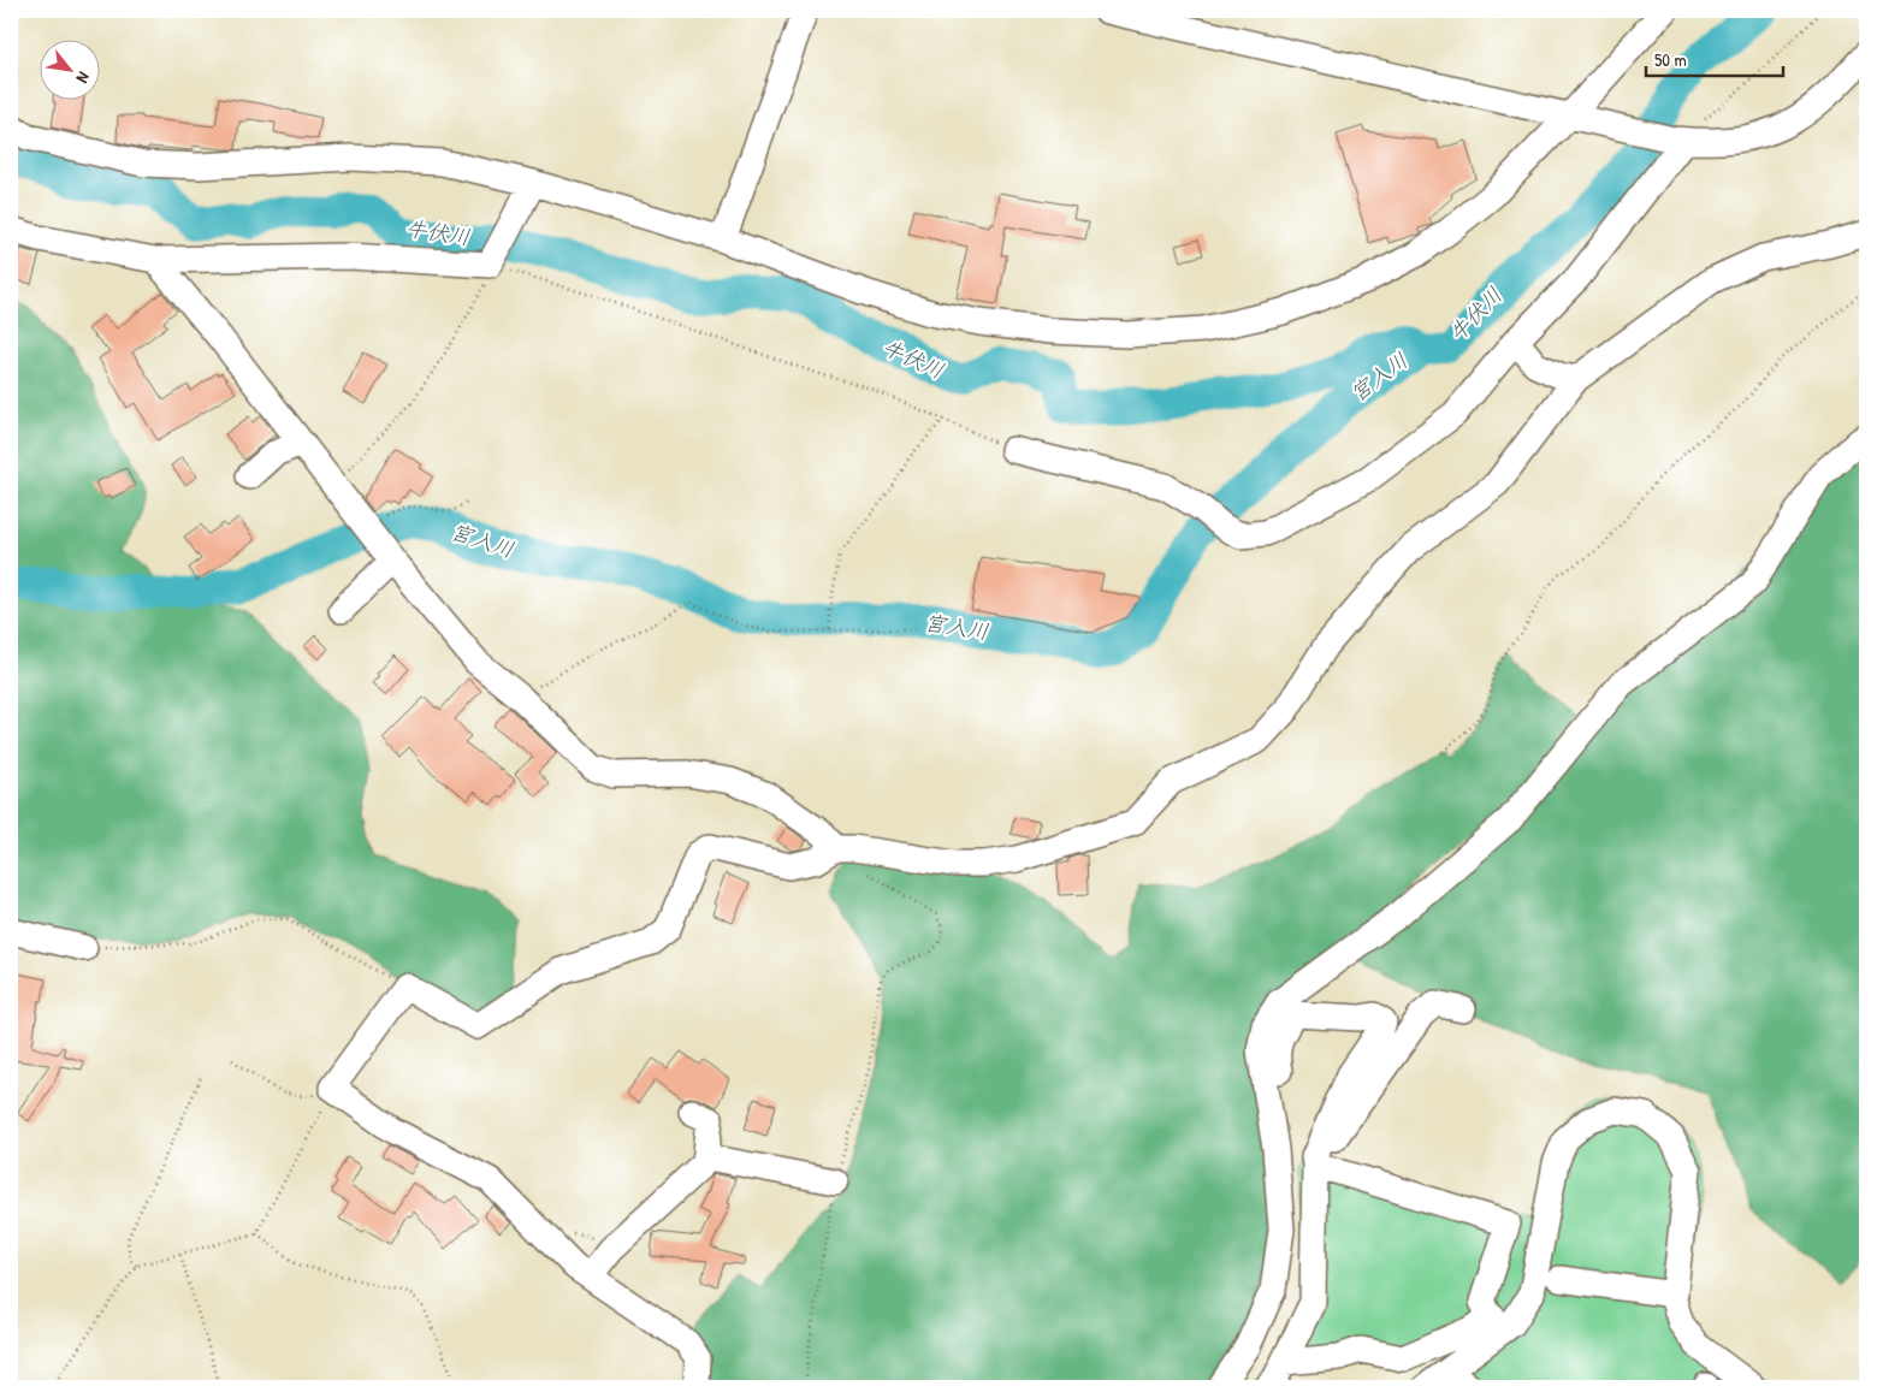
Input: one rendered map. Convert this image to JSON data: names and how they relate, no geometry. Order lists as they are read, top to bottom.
{
  "water": ["牛伏川", "宮入川"],
  "scale_bar": "50 m",
  "north": "bottom right"
}
